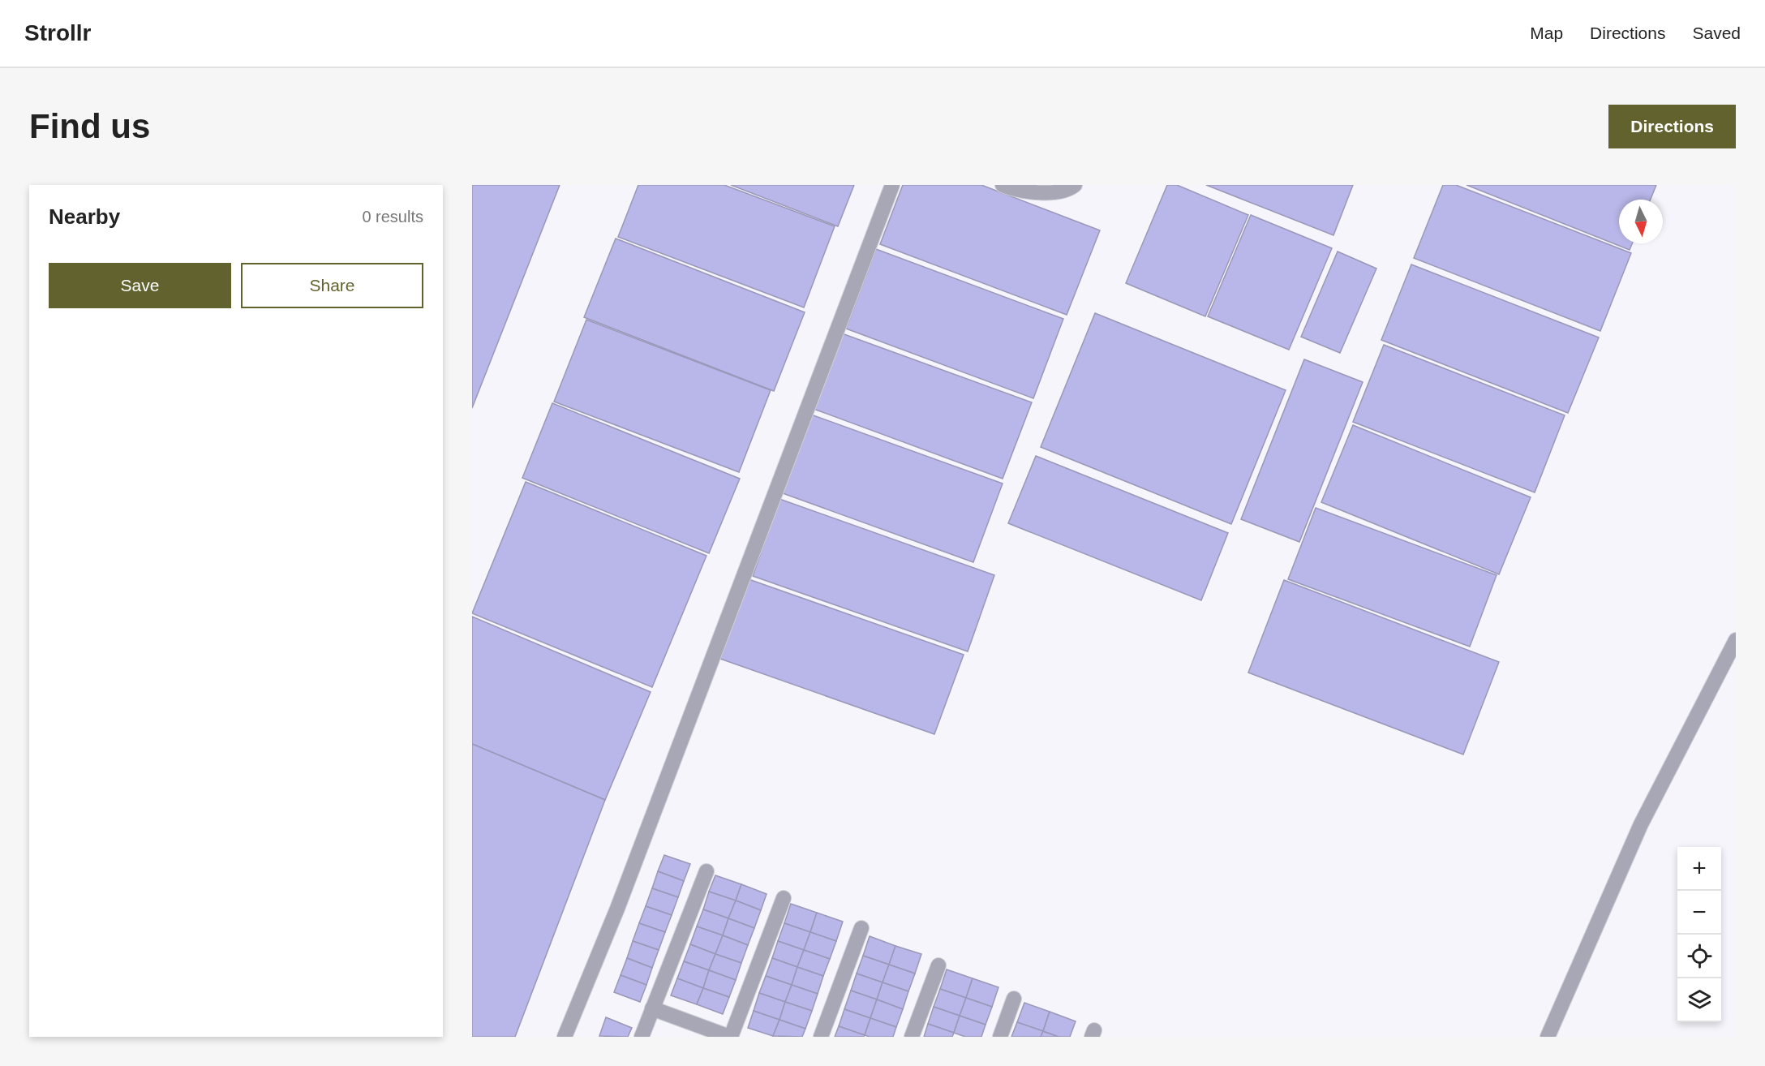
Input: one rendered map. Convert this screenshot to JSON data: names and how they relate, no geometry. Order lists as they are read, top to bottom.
{
  "north": "bottom",
  "page": {
    "header": "Strollr",
    "nav": ["Map", "Directions", "Saved"],
    "buttons": [
      "Directions",
      ["Save", "Share"]
    ],
    "title": "Find us",
    "heading": ["Nearby", "0 results"],
    "map_buttons": ["+", "−"]
  }
}
